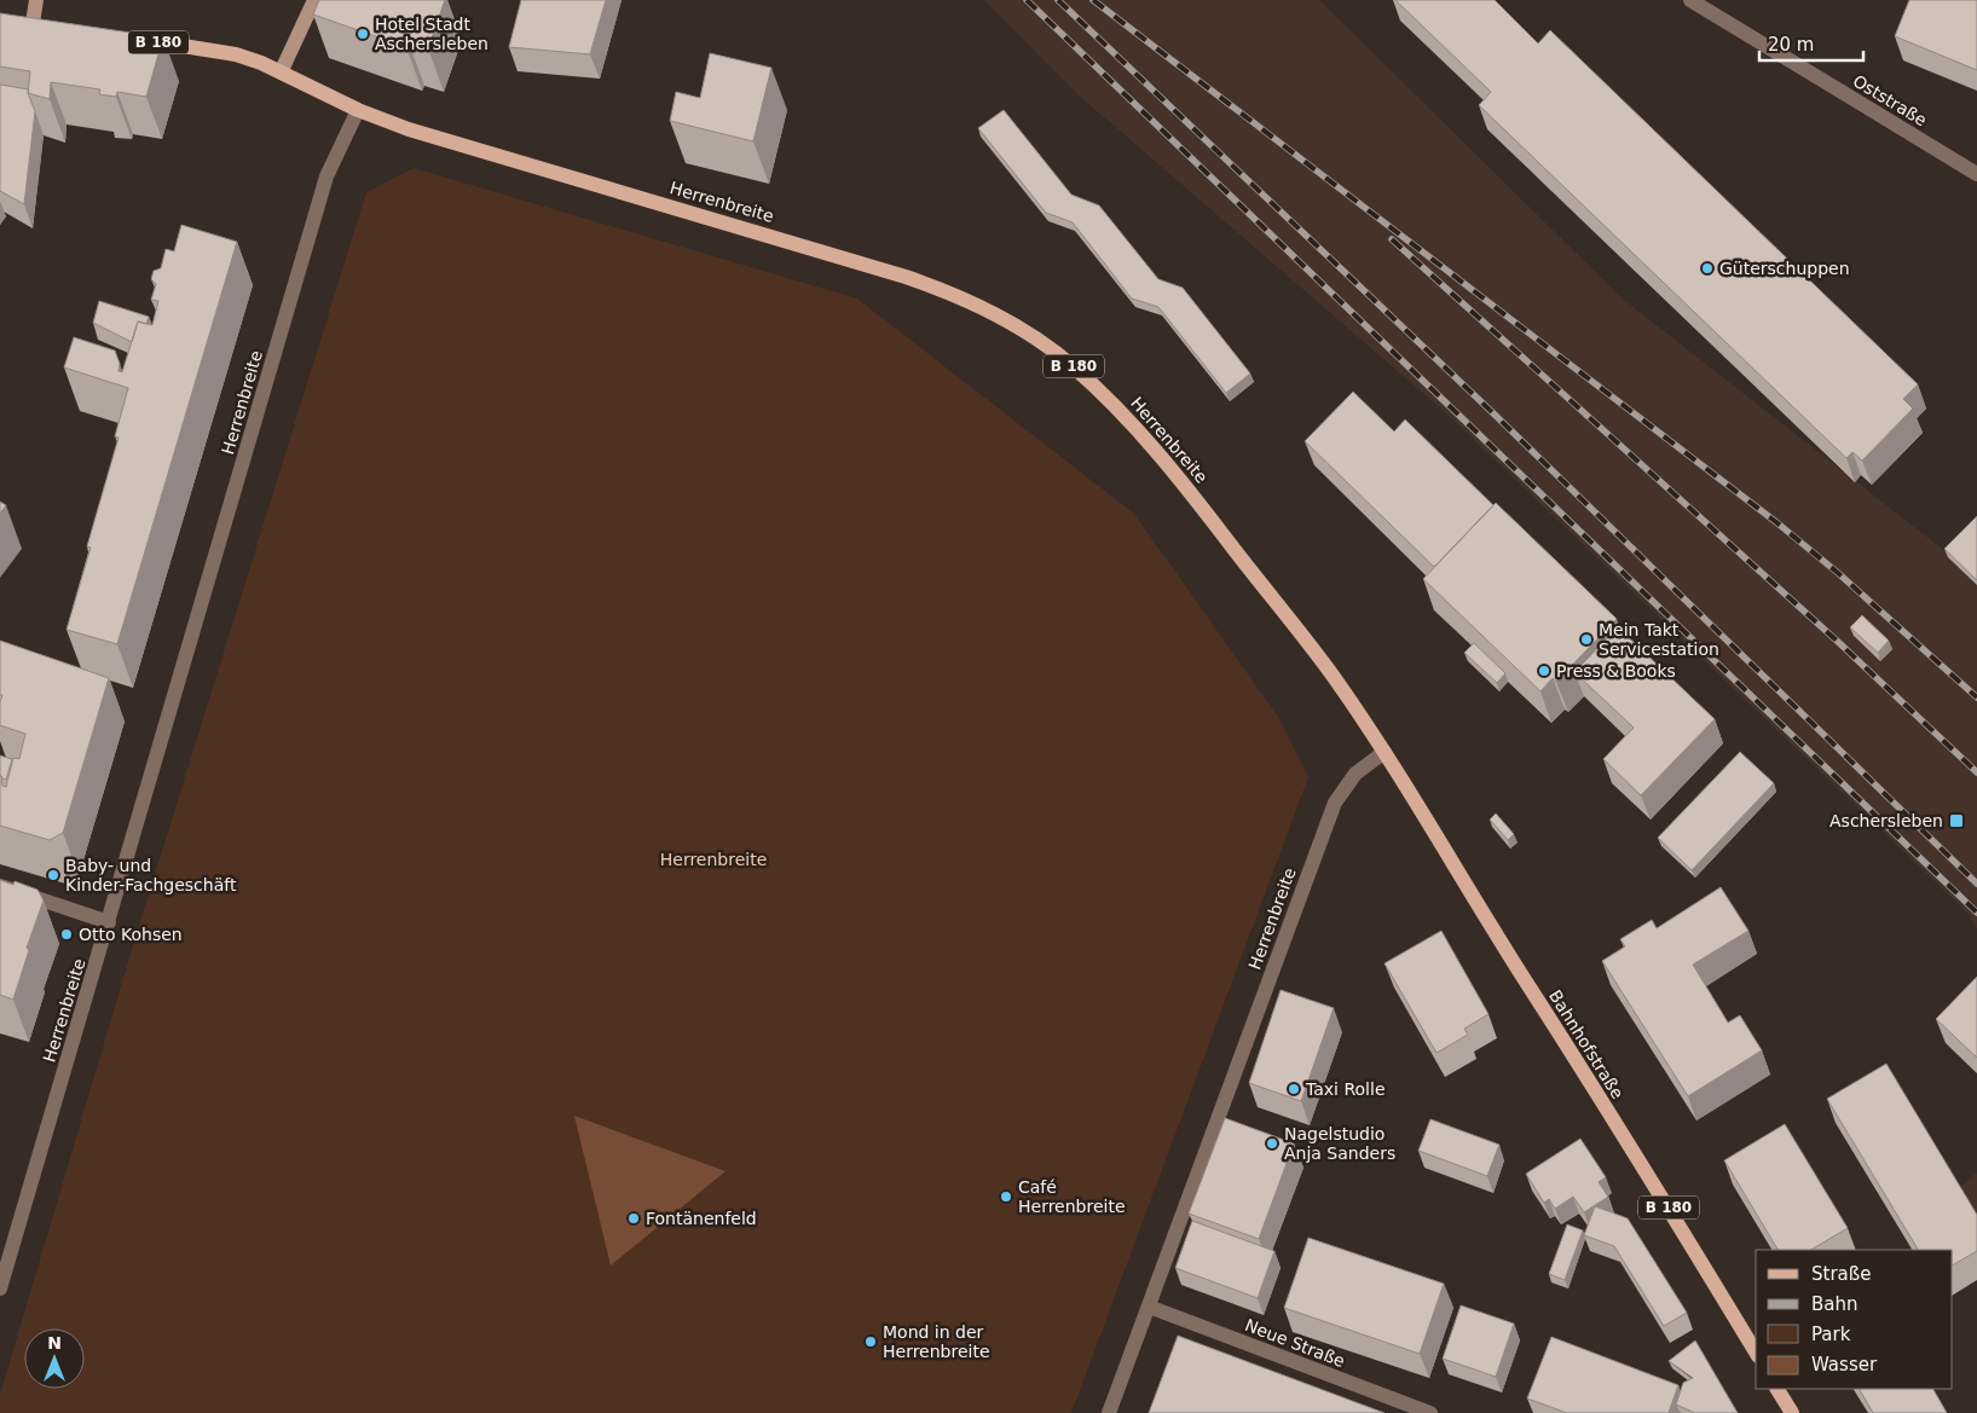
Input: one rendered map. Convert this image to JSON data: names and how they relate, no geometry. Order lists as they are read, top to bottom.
{
  "streets": {
    "main road": ["B 180", "Herrenbreite", "Bahnhofstraße"],
    "street": ["Oststraße", "Neue Straße"]
  },
  "crossings": [
    ["B 180", "Herrenbreite"],
    ["Herrenbreite", "Bahnhofstraße"],
    ["Herrenbreite", "Neue Straße"]
  ],
  "parks": ["Herrenbreite"],
  "places": {
    "other": [
      "Hotel Stadt Aschersleben",
      "Güterschuppen",
      "Mein Takt Servicestation",
      "Press & Books",
      "Baby- und Kinder-Fachgeschäft",
      "Otto Kohsen",
      "Taxi Rolle",
      "Nagelstudio Anja Sanders",
      "Café Herrenbreite",
      "Fontänenfeld",
      "Mond in der Herrenbreite"
    ],
    "transit": ["Aschersleben"]
  },
  "legend": [
    "Straße",
    "Bahn",
    "Park",
    "Wasser"
  ],
  "scale_bar": "20 m",
  "north": "top"
}
